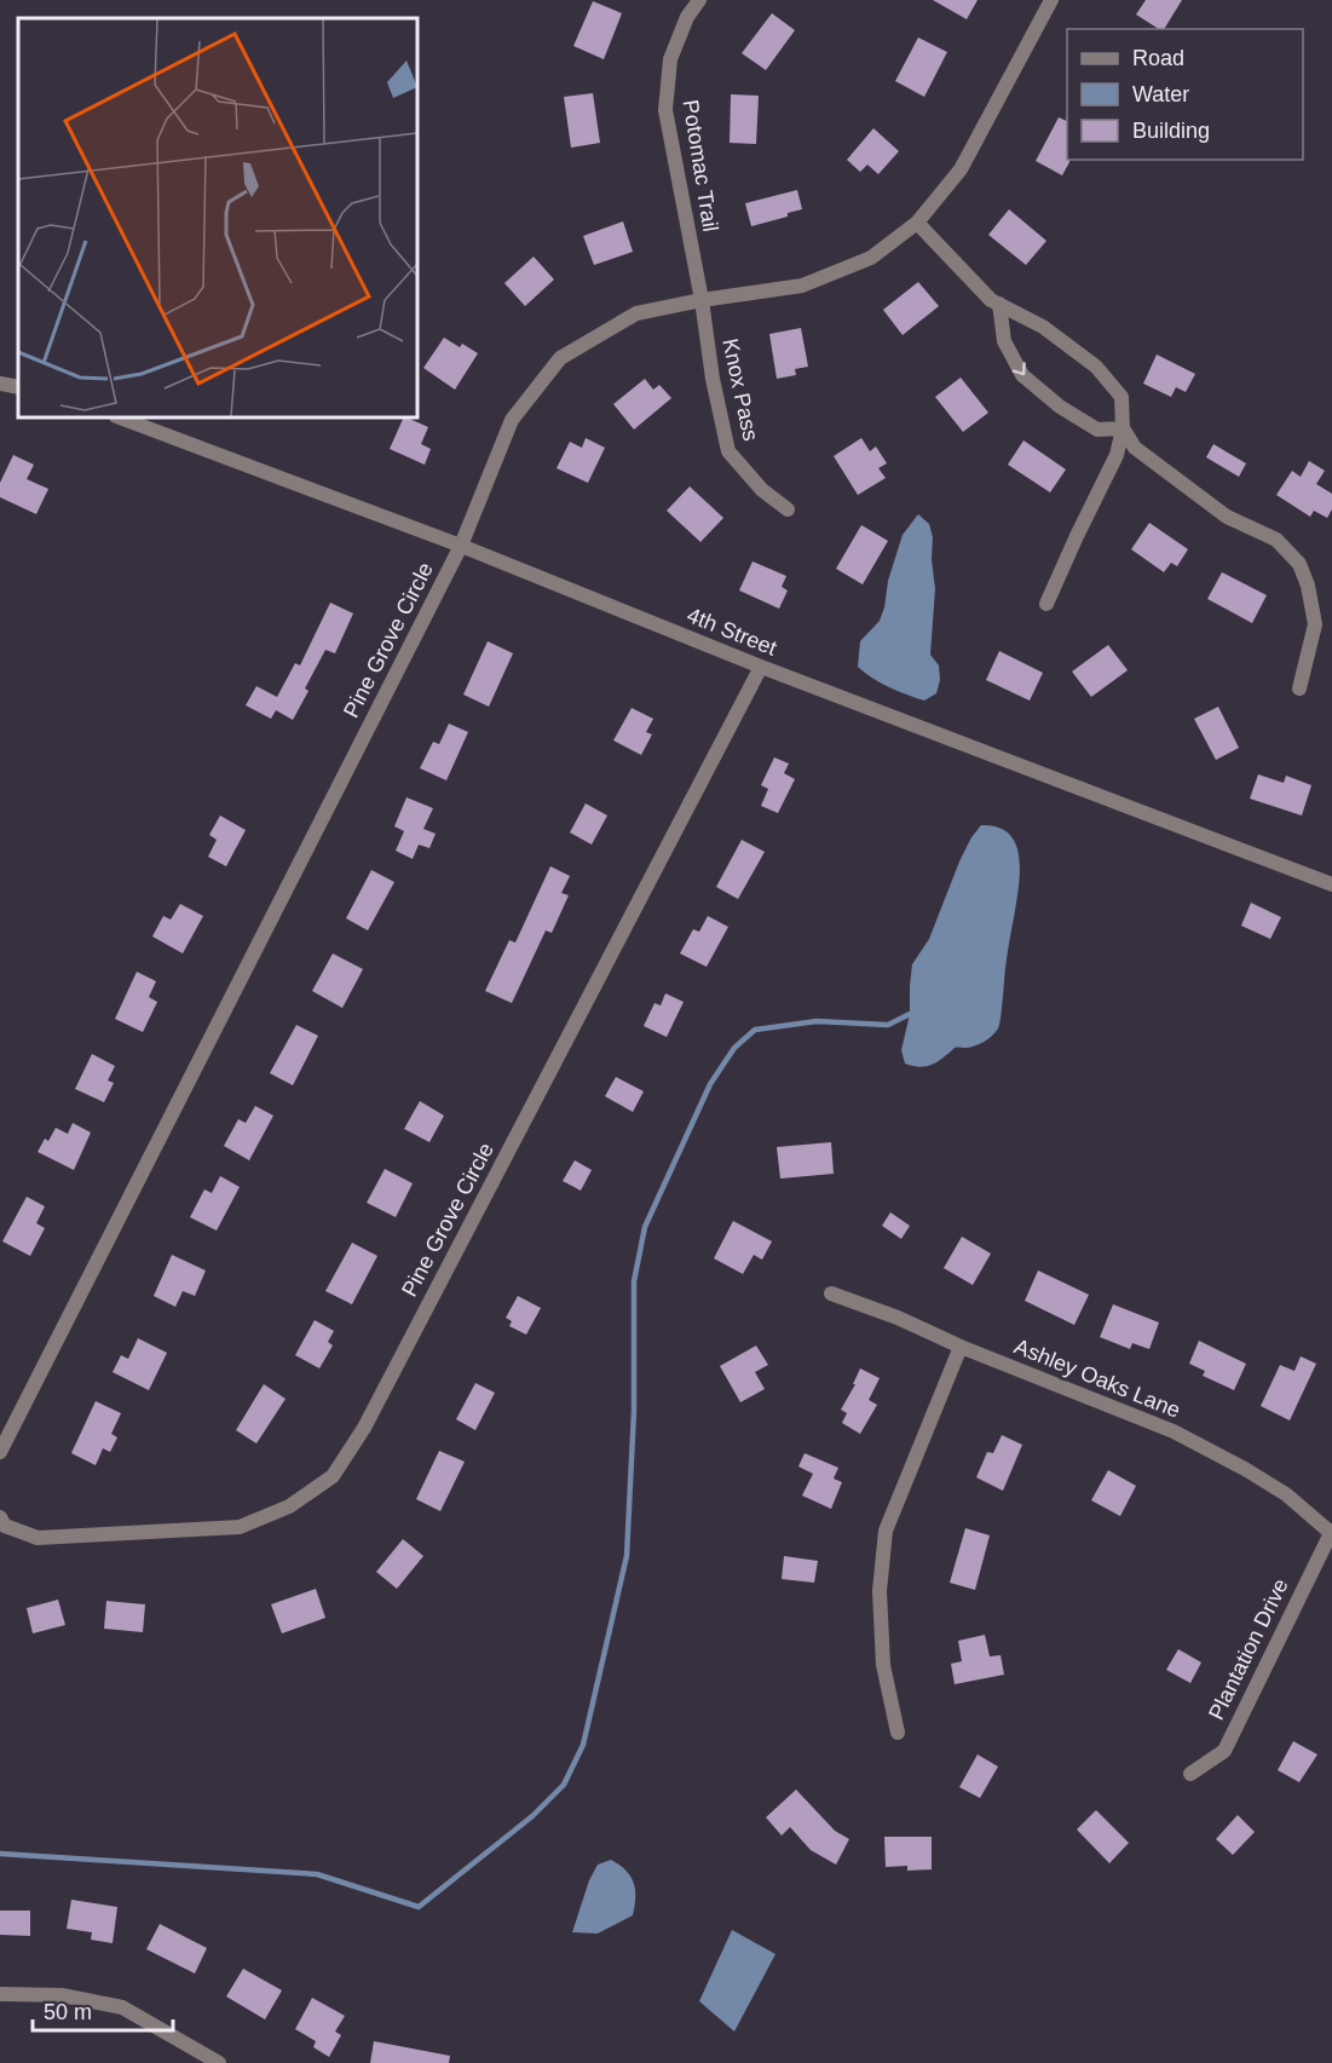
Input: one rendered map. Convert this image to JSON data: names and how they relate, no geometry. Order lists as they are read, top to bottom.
{
  "streets": {
    "street": [
      "Potomac Trail",
      "Knox Pass",
      "4th Street",
      "Pine Grove Circle",
      "Ashley Oaks Lane",
      "Plantation Drive"
    ]
  },
  "crossings": [
    ["Potomac Trail", "Knox Pass"],
    ["Potomac Trail", "Pine Grove Circle"],
    ["Knox Pass", "Pine Grove Circle"],
    ["4th Street", "Pine Grove Circle"],
    ["Ashley Oaks Lane", "Plantation Drive"]
  ],
  "legend": ["Road", "Water", "Building"],
  "scale_bar": "50 m"
}
